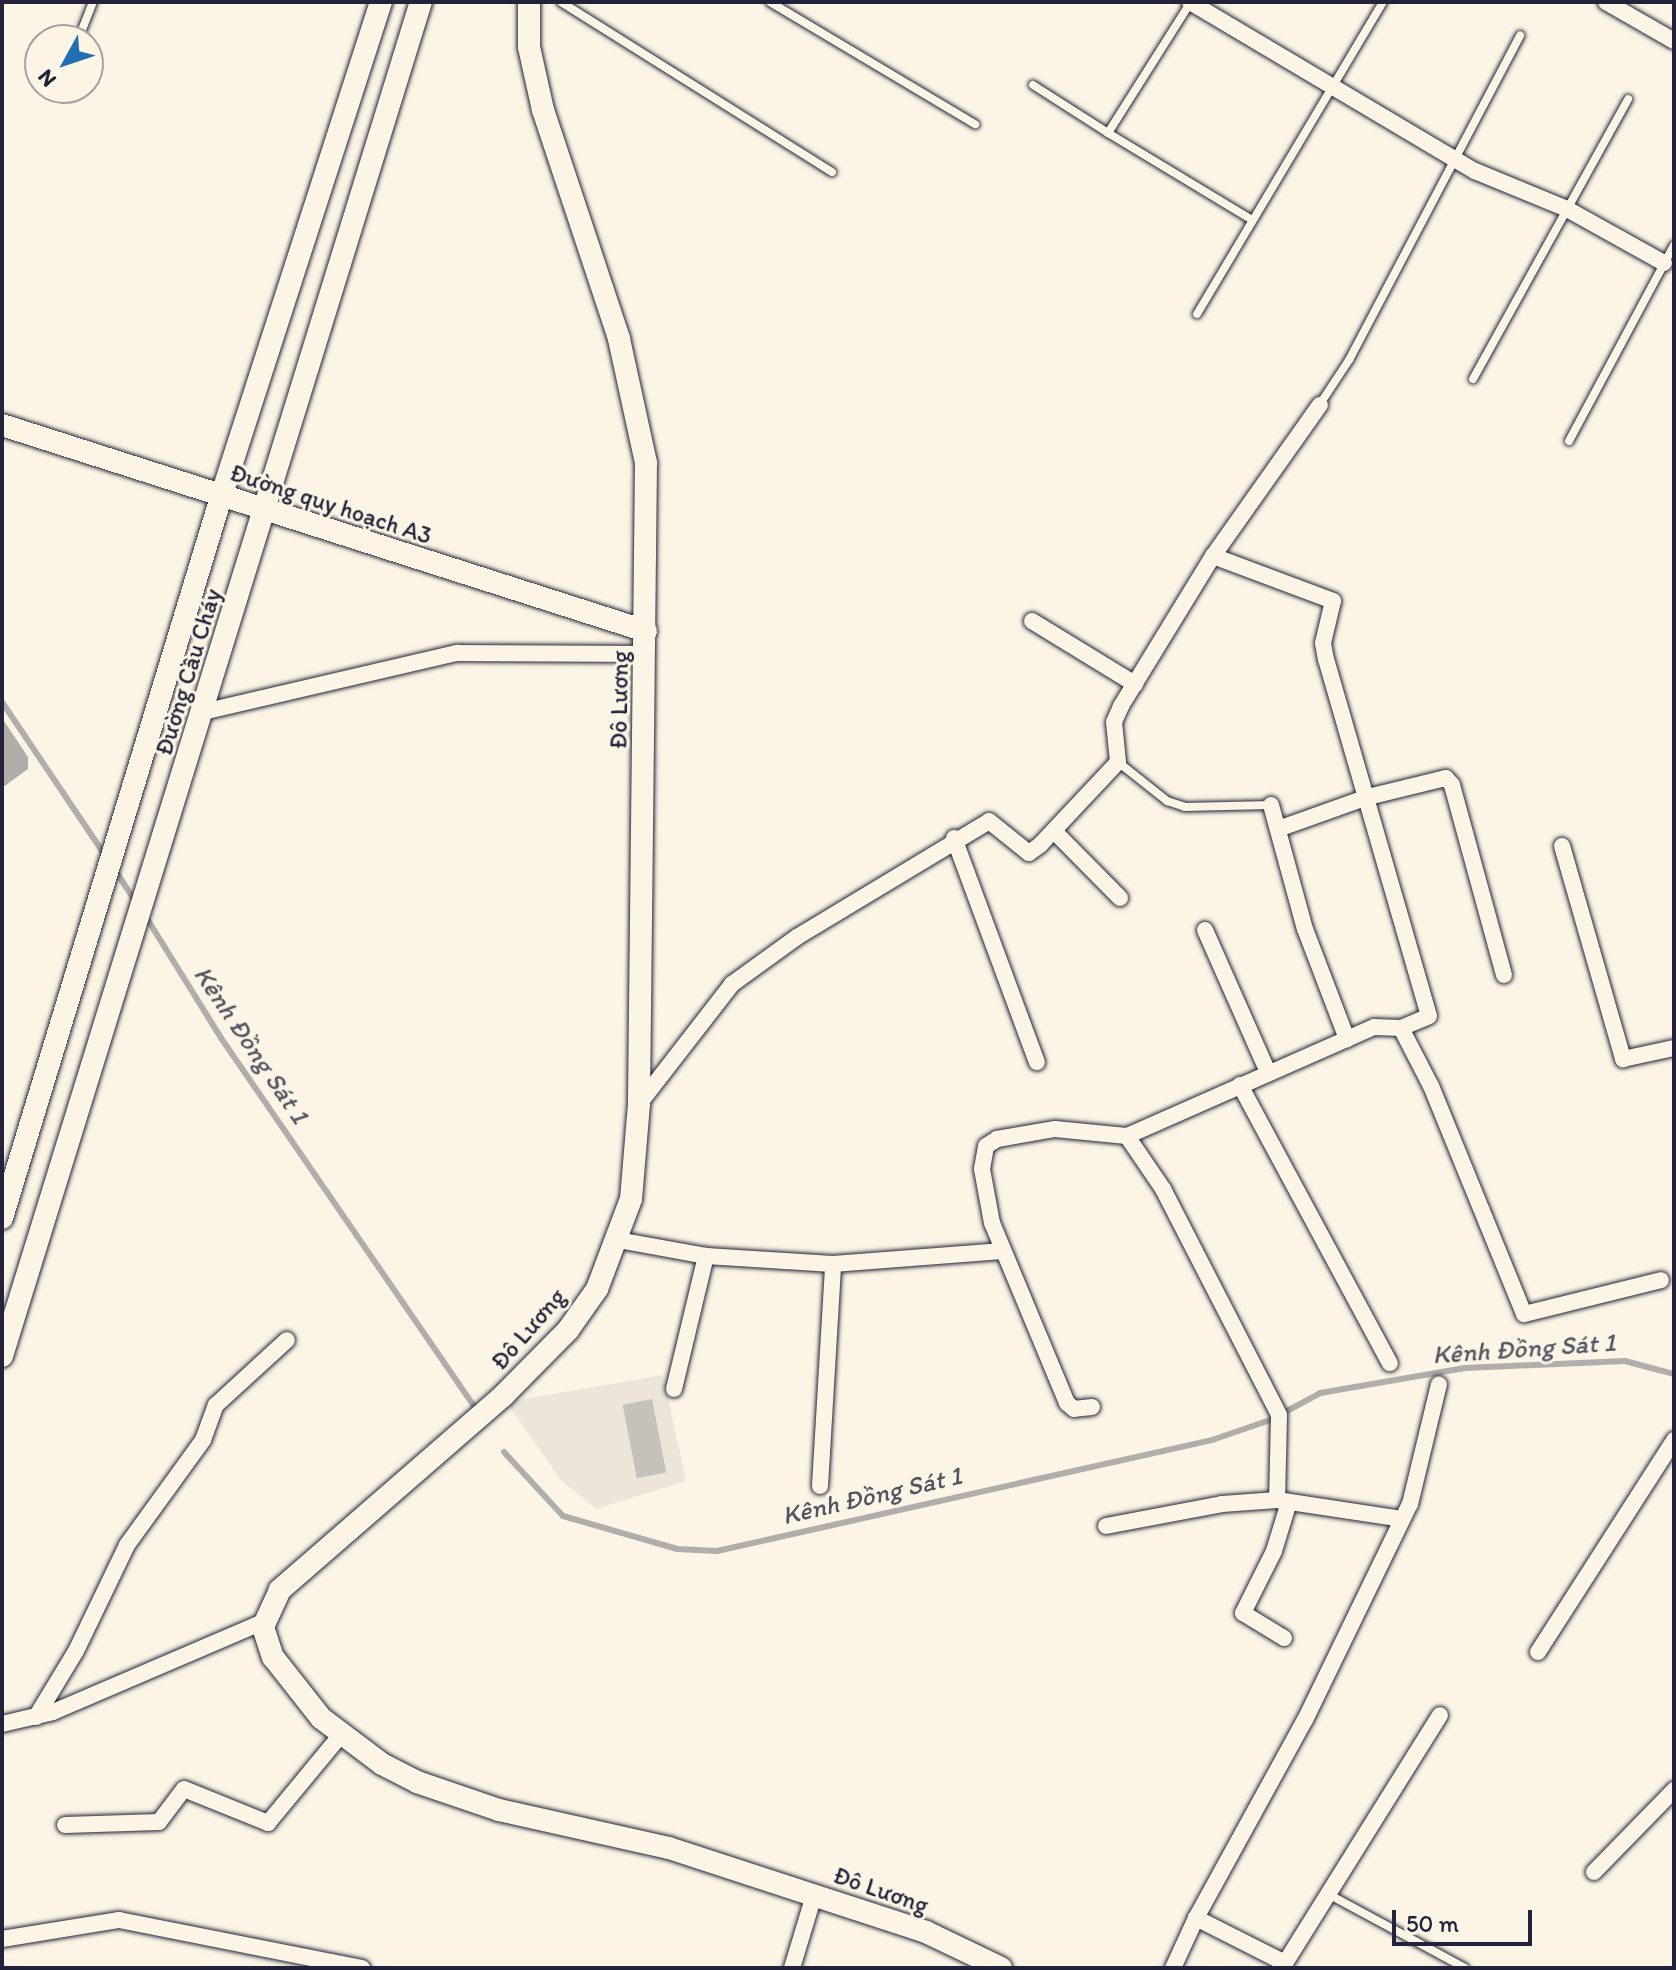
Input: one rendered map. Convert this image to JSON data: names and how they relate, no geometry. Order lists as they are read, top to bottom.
{
  "streets": {
    "main road": ["Đường quy hoạch A3", "Đường Cầu Cháy", "Đô Lương"]
  },
  "crossings": [
    ["Đường quy hoạch A3", "Đường Cầu Cháy"],
    ["Đường quy hoạch A3", "Đô Lương"]
  ],
  "water": ["Kênh Đồng Sát 1"],
  "scale_bar": "50 m",
  "north": "bottom left"
}
